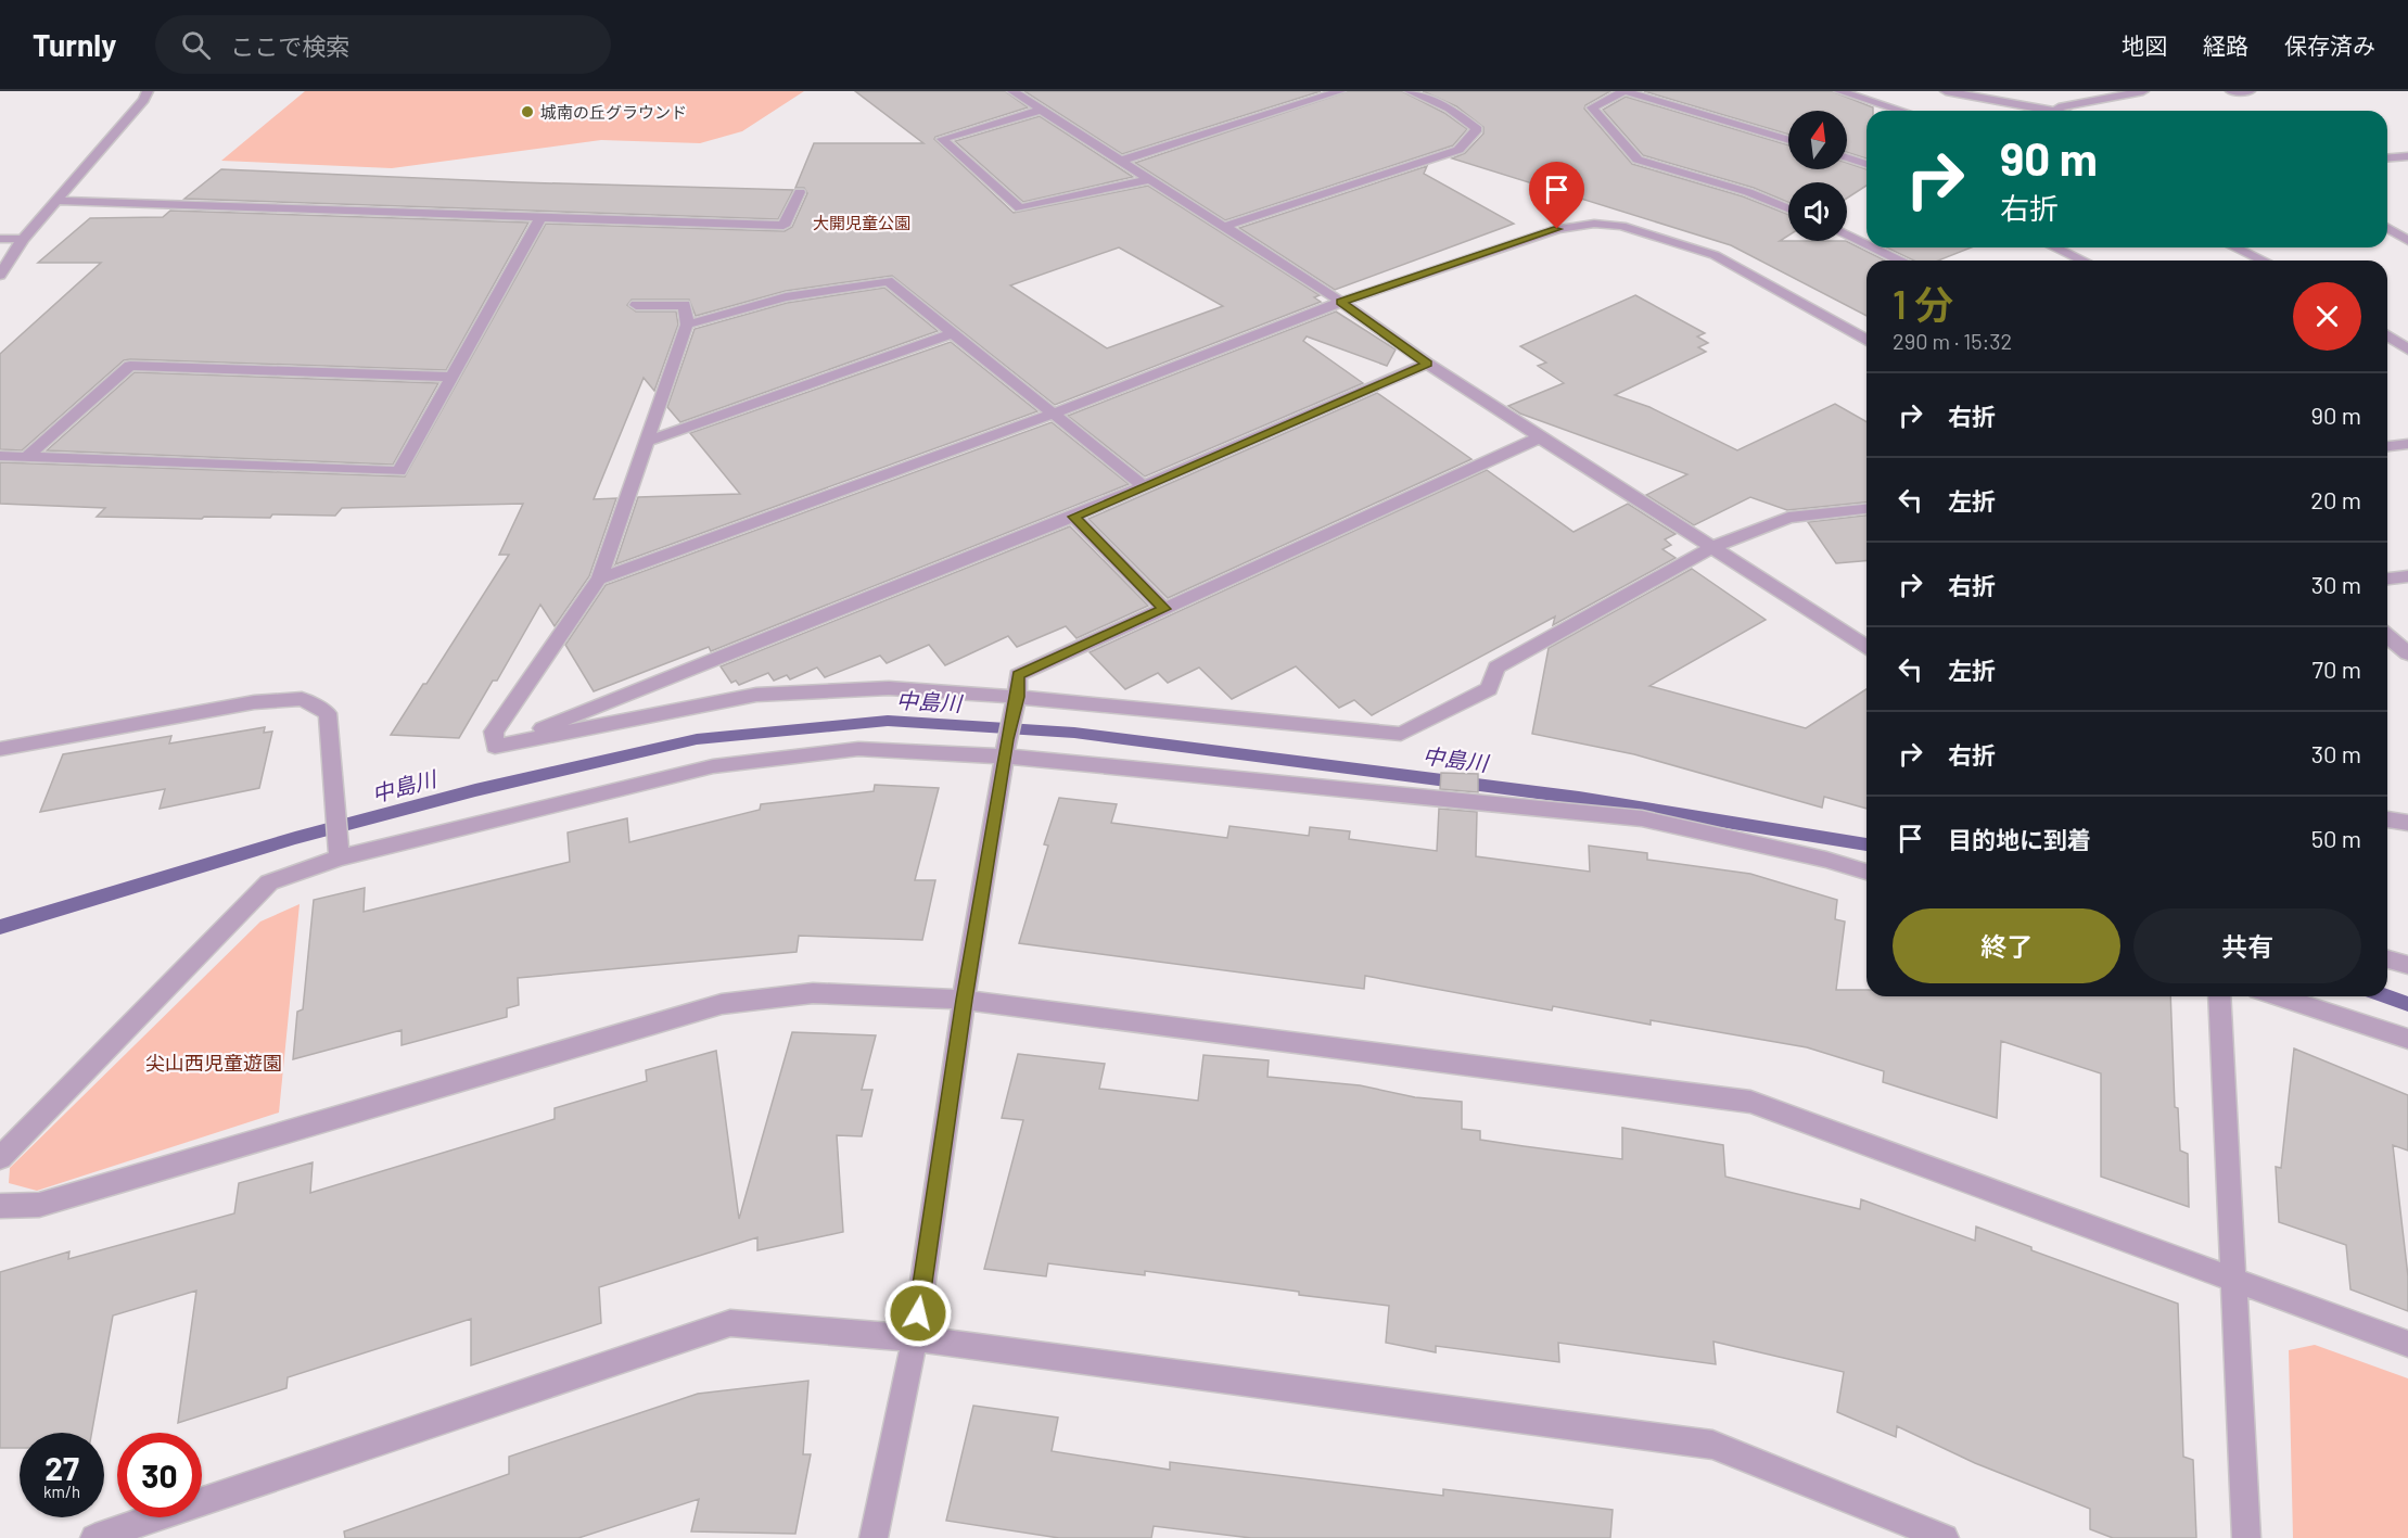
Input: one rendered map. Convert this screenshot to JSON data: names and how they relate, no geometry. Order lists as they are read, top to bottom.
{
  "water": ["中島川"],
  "parks": ["大開児童公園", "尖山西児童遊園"],
  "places": ["城南の丘グラウンド"],
  "north": "top",
  "page": {
    "header": "Turnly",
    "search": "ここで検索",
    "nav": ["地図", "経路", "保存済み"],
    "turn": ["90 m", "右折"],
    "heading": ["1 分", "290 m · 15:32"],
    "list": [
      {
        "name": "右折",
        "value": "90 m"
      },
      {
        "name": "左折",
        "value": "20 m"
      },
      {
        "name": "右折",
        "value": "30 m"
      },
      {
        "name": "左折",
        "value": "70 m"
      },
      {
        "name": "右折",
        "value": "30 m"
      },
      {
        "name": "目的地に到着",
        "value": "50 m"
      }
    ],
    "buttons": ["終了", "共有"],
    "speed": "27 km/h",
    "limit": "30"
  }
}
